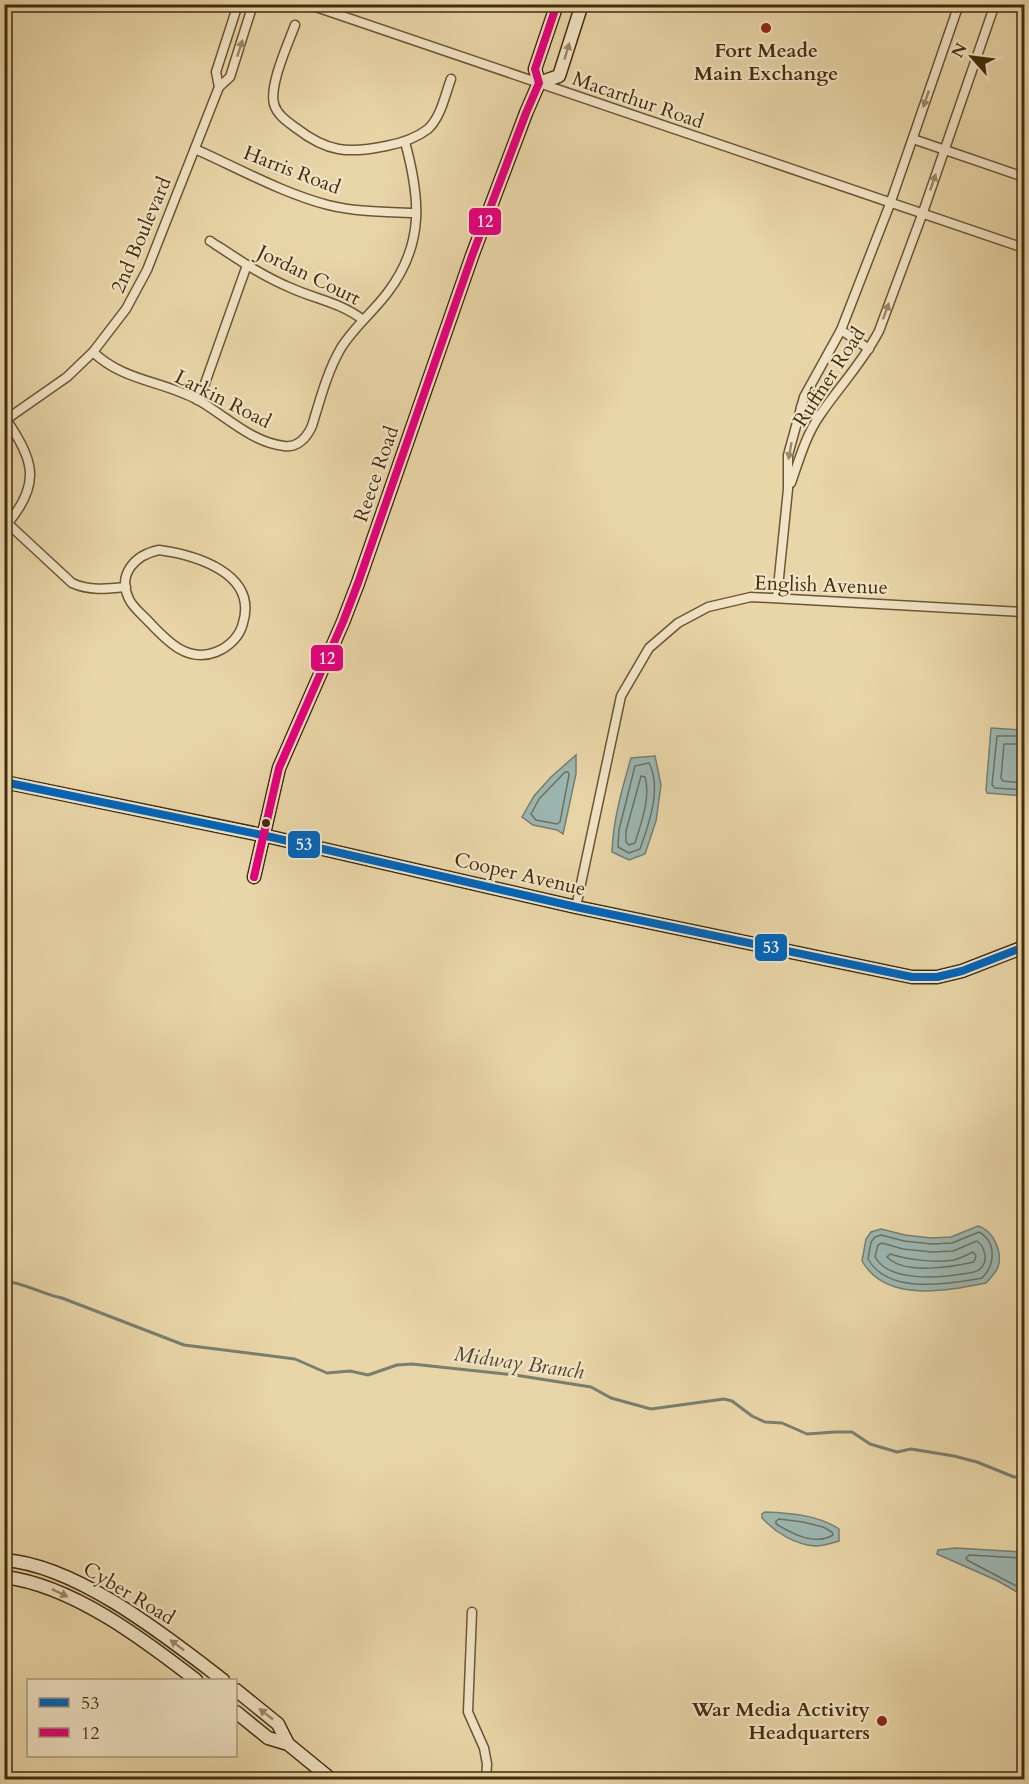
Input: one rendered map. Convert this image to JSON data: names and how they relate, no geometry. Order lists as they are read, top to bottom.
{
  "streets": {
    "street": [
      "Macarthur Road",
      "Harris Road",
      "2nd Boulevard",
      "Jordan Court",
      "Ruffner Road",
      "Larkin Road",
      "Reece Road",
      "English Avenue",
      "Cooper Avenue",
      "Cyber Road"
    ]
  },
  "crossings": [
    ["Macarthur Road", "Ruffner Road"],
    ["Macarthur Road", "Reece Road"],
    ["Harris Road", "2nd Boulevard"],
    ["Harris Road", "Larkin Road"],
    ["2nd Boulevard", "Larkin Road"],
    ["Jordan Court", "Larkin Road"],
    ["Ruffner Road", "English Avenue"],
    ["Reece Road", "Cooper Avenue"],
    ["English Avenue", "Cooper Avenue"]
  ],
  "water": ["Midway Branch"],
  "places": ["Fort Meade Main Exchange", "War Media Activity Headquarters"],
  "lines": ["transit line 12", "transit line 53"],
  "legend": ["53", "12"],
  "north": "top left"
}
